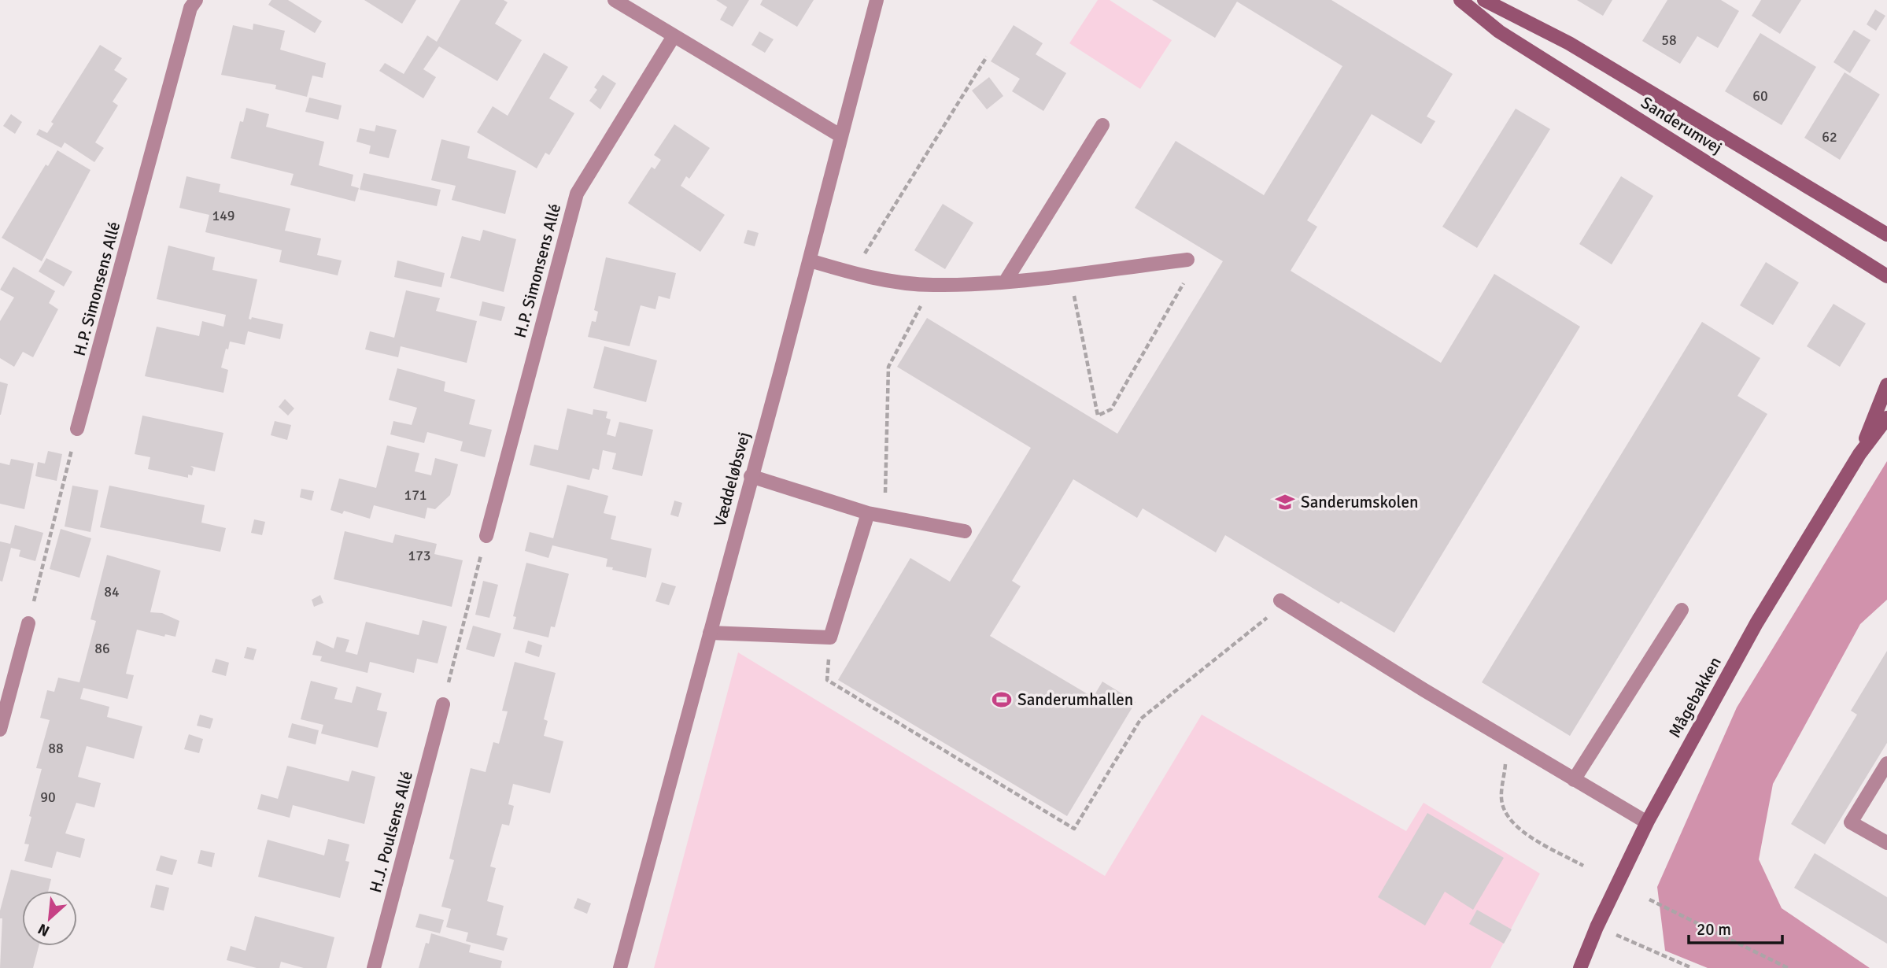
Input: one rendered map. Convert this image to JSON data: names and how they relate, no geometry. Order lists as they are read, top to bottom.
{
  "streets": {
    "street": [
      "Sanderumvej",
      "H.P. Simonsens Allé",
      "Væddeløbsvej",
      "Mågebakken",
      "H.J. Poulsens Allé"
    ]
  },
  "places": {
    "school or university": ["Sanderumskolen"],
    "sports": ["Sanderumhallen"]
  },
  "house_numbers": [
    "58",
    "60",
    "62",
    "149",
    "171",
    "173",
    "84",
    "86",
    "88",
    "90"
  ],
  "scale_bar": "20 m",
  "north": "bottom left"
}
